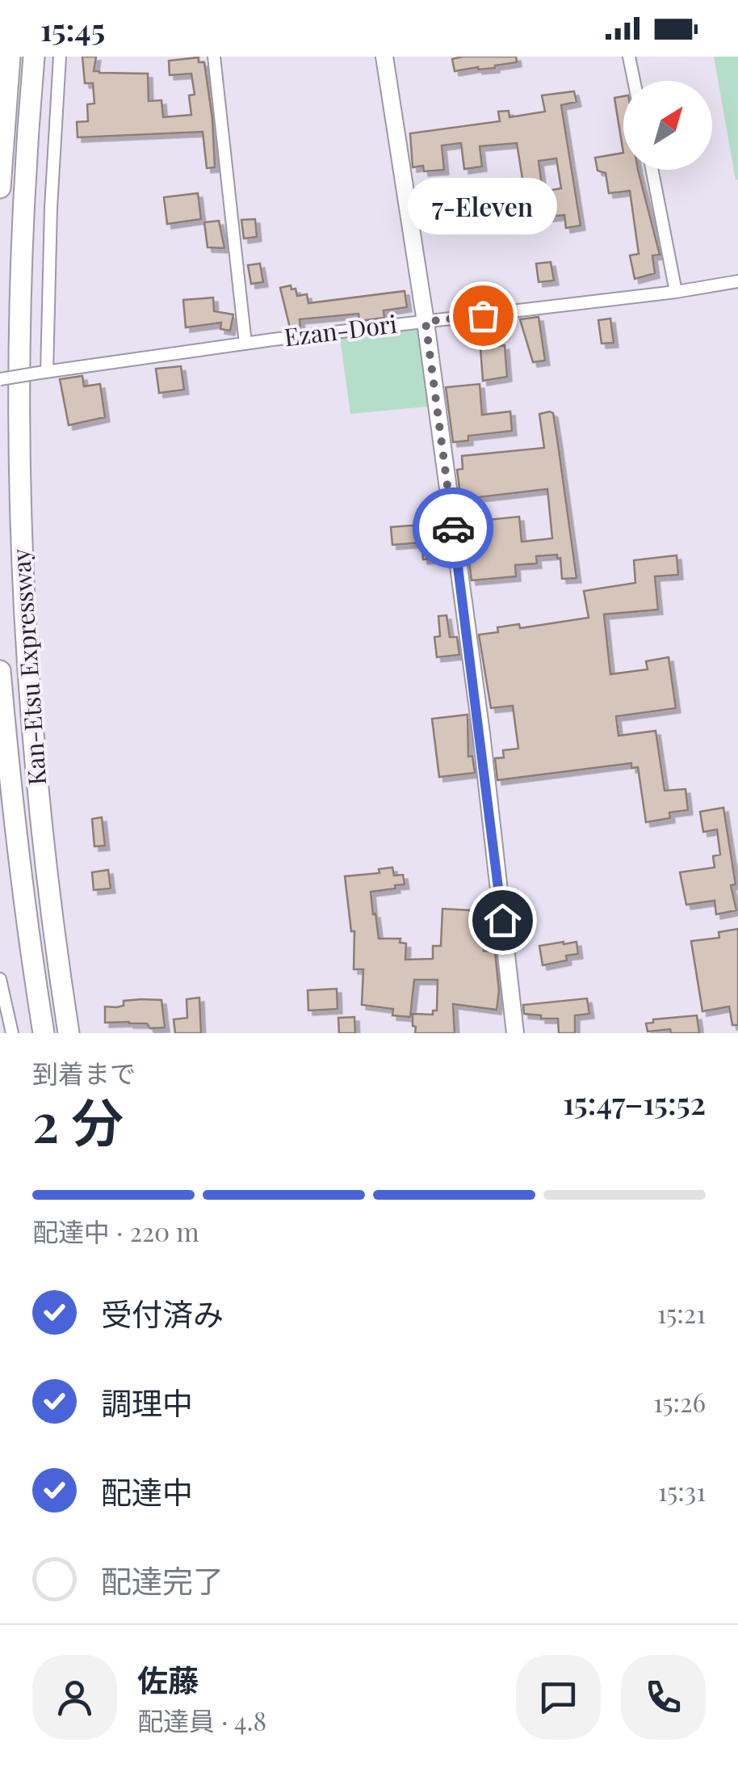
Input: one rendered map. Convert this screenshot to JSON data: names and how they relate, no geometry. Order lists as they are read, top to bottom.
{
  "streets": {
    "highway": ["Kan-Etsu Expressway"],
    "street": ["Ezan-Dori"]
  },
  "places": ["7-Eleven"],
  "north": "top right",
  "page": {
    "status": "15:45",
    "bubble": "7-Eleven",
    "heading": ["2 分", "到着まで", "15:47–15:52"],
    "panel": ["佐藤", "配達員 · 4.8"],
    "bar": "配達中 · 220 m",
    "list": [
      ["受付済み", "15:21"],
      ["調理中", "15:26"],
      ["配達中", "15:31"],
      "配達完了"
    ]
  }
}
